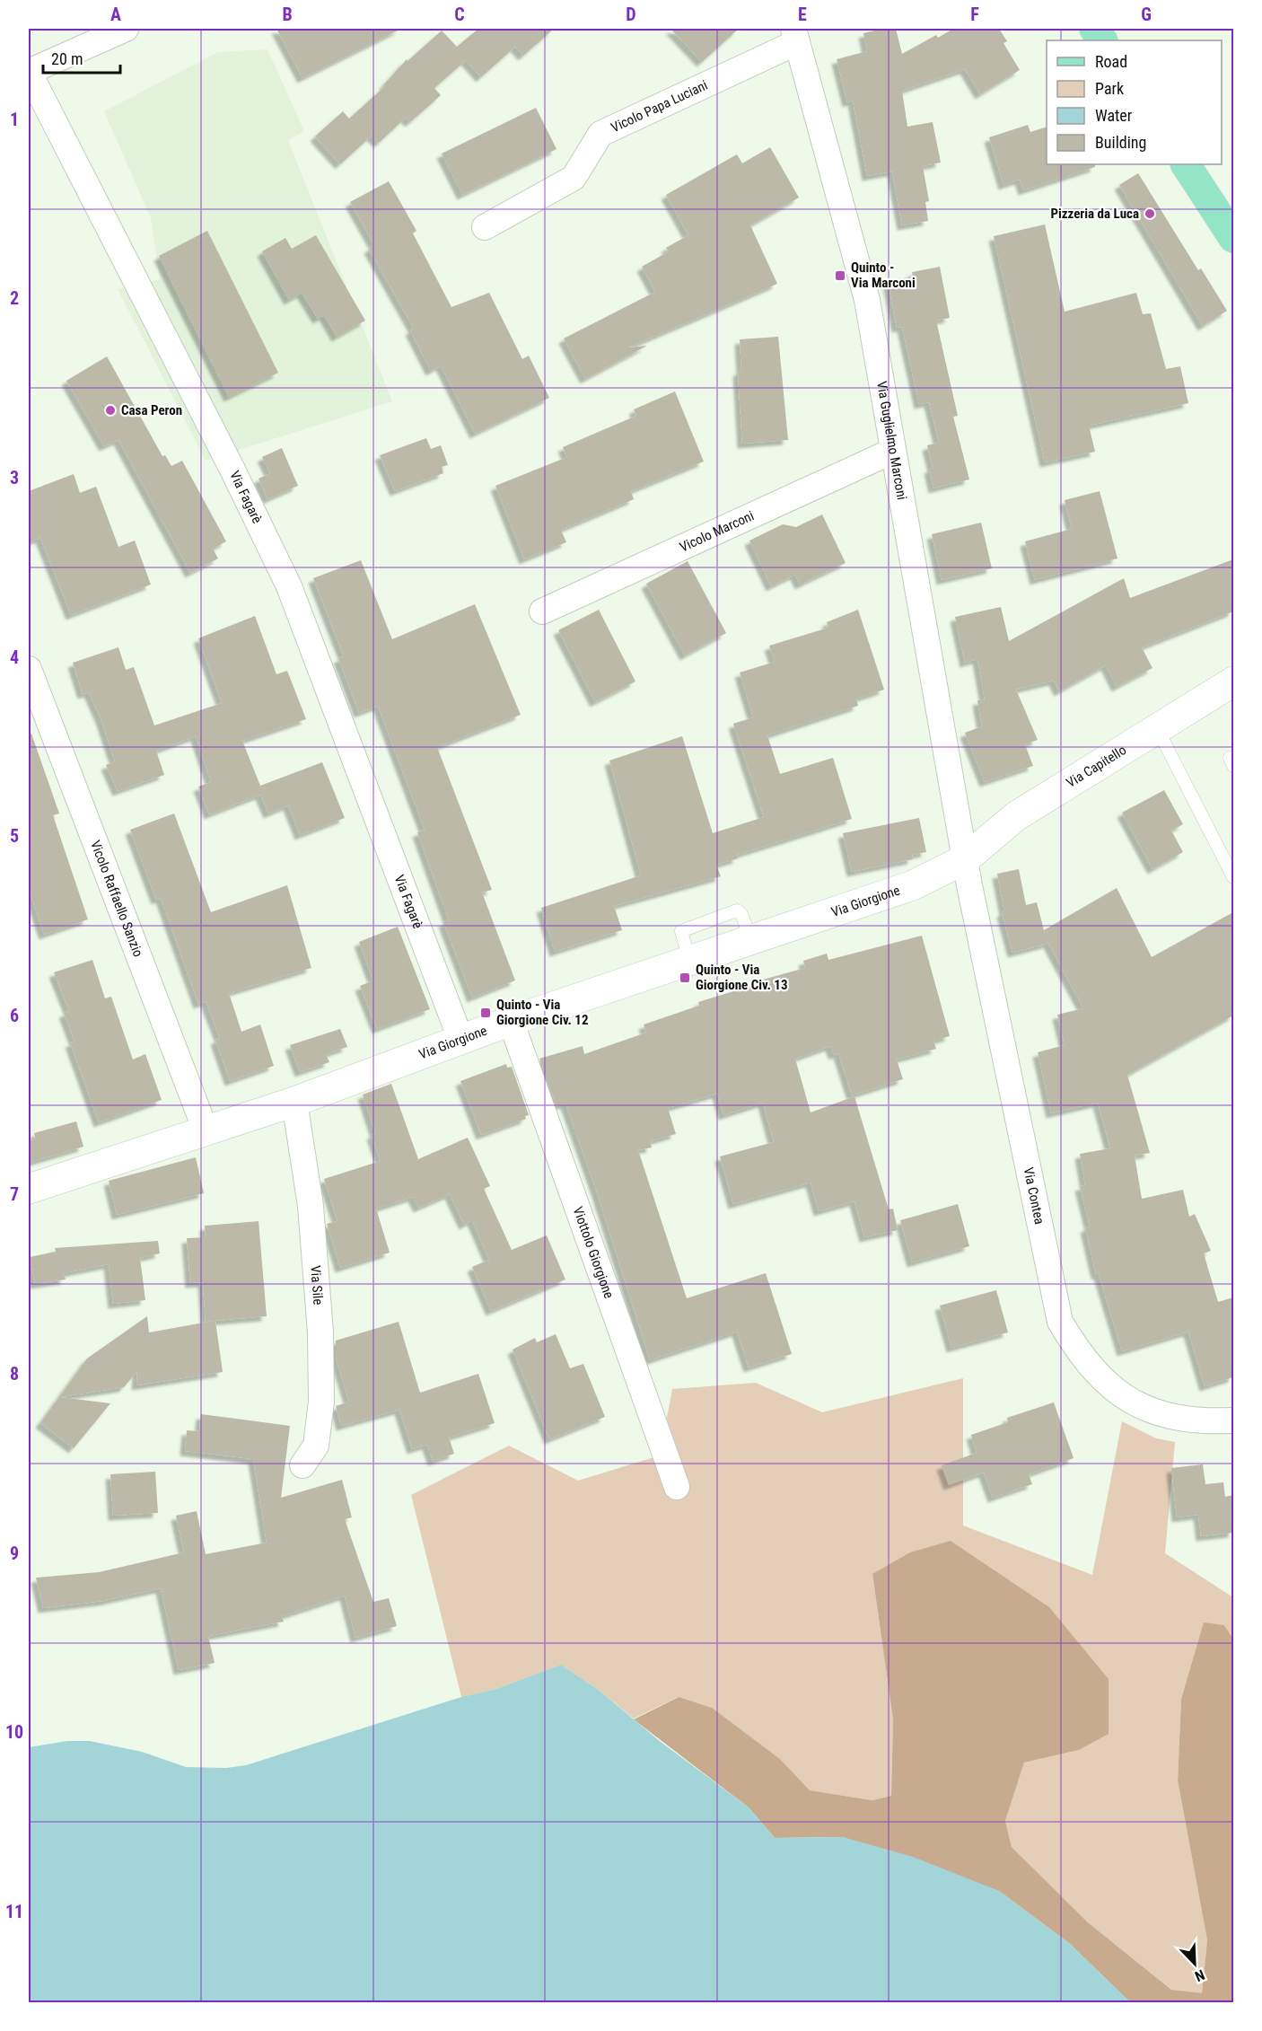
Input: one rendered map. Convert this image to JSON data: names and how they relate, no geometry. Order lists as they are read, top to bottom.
{
  "streets": {
    "street": [
      "Vicolo Papa Luciani",
      "Via Guglielmo Marconi",
      "Via Fagarè",
      "Vicolo Marconi",
      "Via Capitello",
      "Vicolo Raffaello Sanzio",
      "Via Giorgione",
      "Via Contea",
      "Viottolo Giorgione",
      "Via Sile"
    ]
  },
  "crossings": [
    ["Vicolo Papa Luciani", "Via Guglielmo Marconi"],
    ["Via Guglielmo Marconi", "Vicolo Marconi"],
    ["Via Guglielmo Marconi", "Via Capitello"],
    ["Via Guglielmo Marconi", "Via Giorgione"],
    ["Via Guglielmo Marconi", "Via Contea"],
    ["Via Fagarè", "Via Giorgione"],
    ["Via Capitello", "Via Giorgione"],
    ["Via Capitello", "Via Contea"],
    ["Vicolo Raffaello Sanzio", "Via Giorgione"],
    ["Via Giorgione", "Via Contea"],
    ["Via Giorgione", "Viottolo Giorgione"],
    ["Via Giorgione", "Via Sile"]
  ],
  "places": {
    "other": ["Pizzeria da Luca", "Casa Peron"],
    "transit": ["Quinto - Via Marconi", "Quinto - Via Giorgione Civ. 13", "Quinto - Via Giorgione Civ. 12"]
  },
  "legend": [
    "Road",
    "Park",
    "Water",
    "Building"
  ],
  "scale_bar": "20 m",
  "north": "bottom right",
  "grid": {
    "columns": [
      "A",
      "B",
      "C",
      "D",
      "E",
      "F",
      "G"
    ],
    "rows": [
      "1",
      "2",
      "3",
      "4",
      "5",
      "6",
      "7",
      "8",
      "9",
      "10",
      "11"
    ]
  }
}
